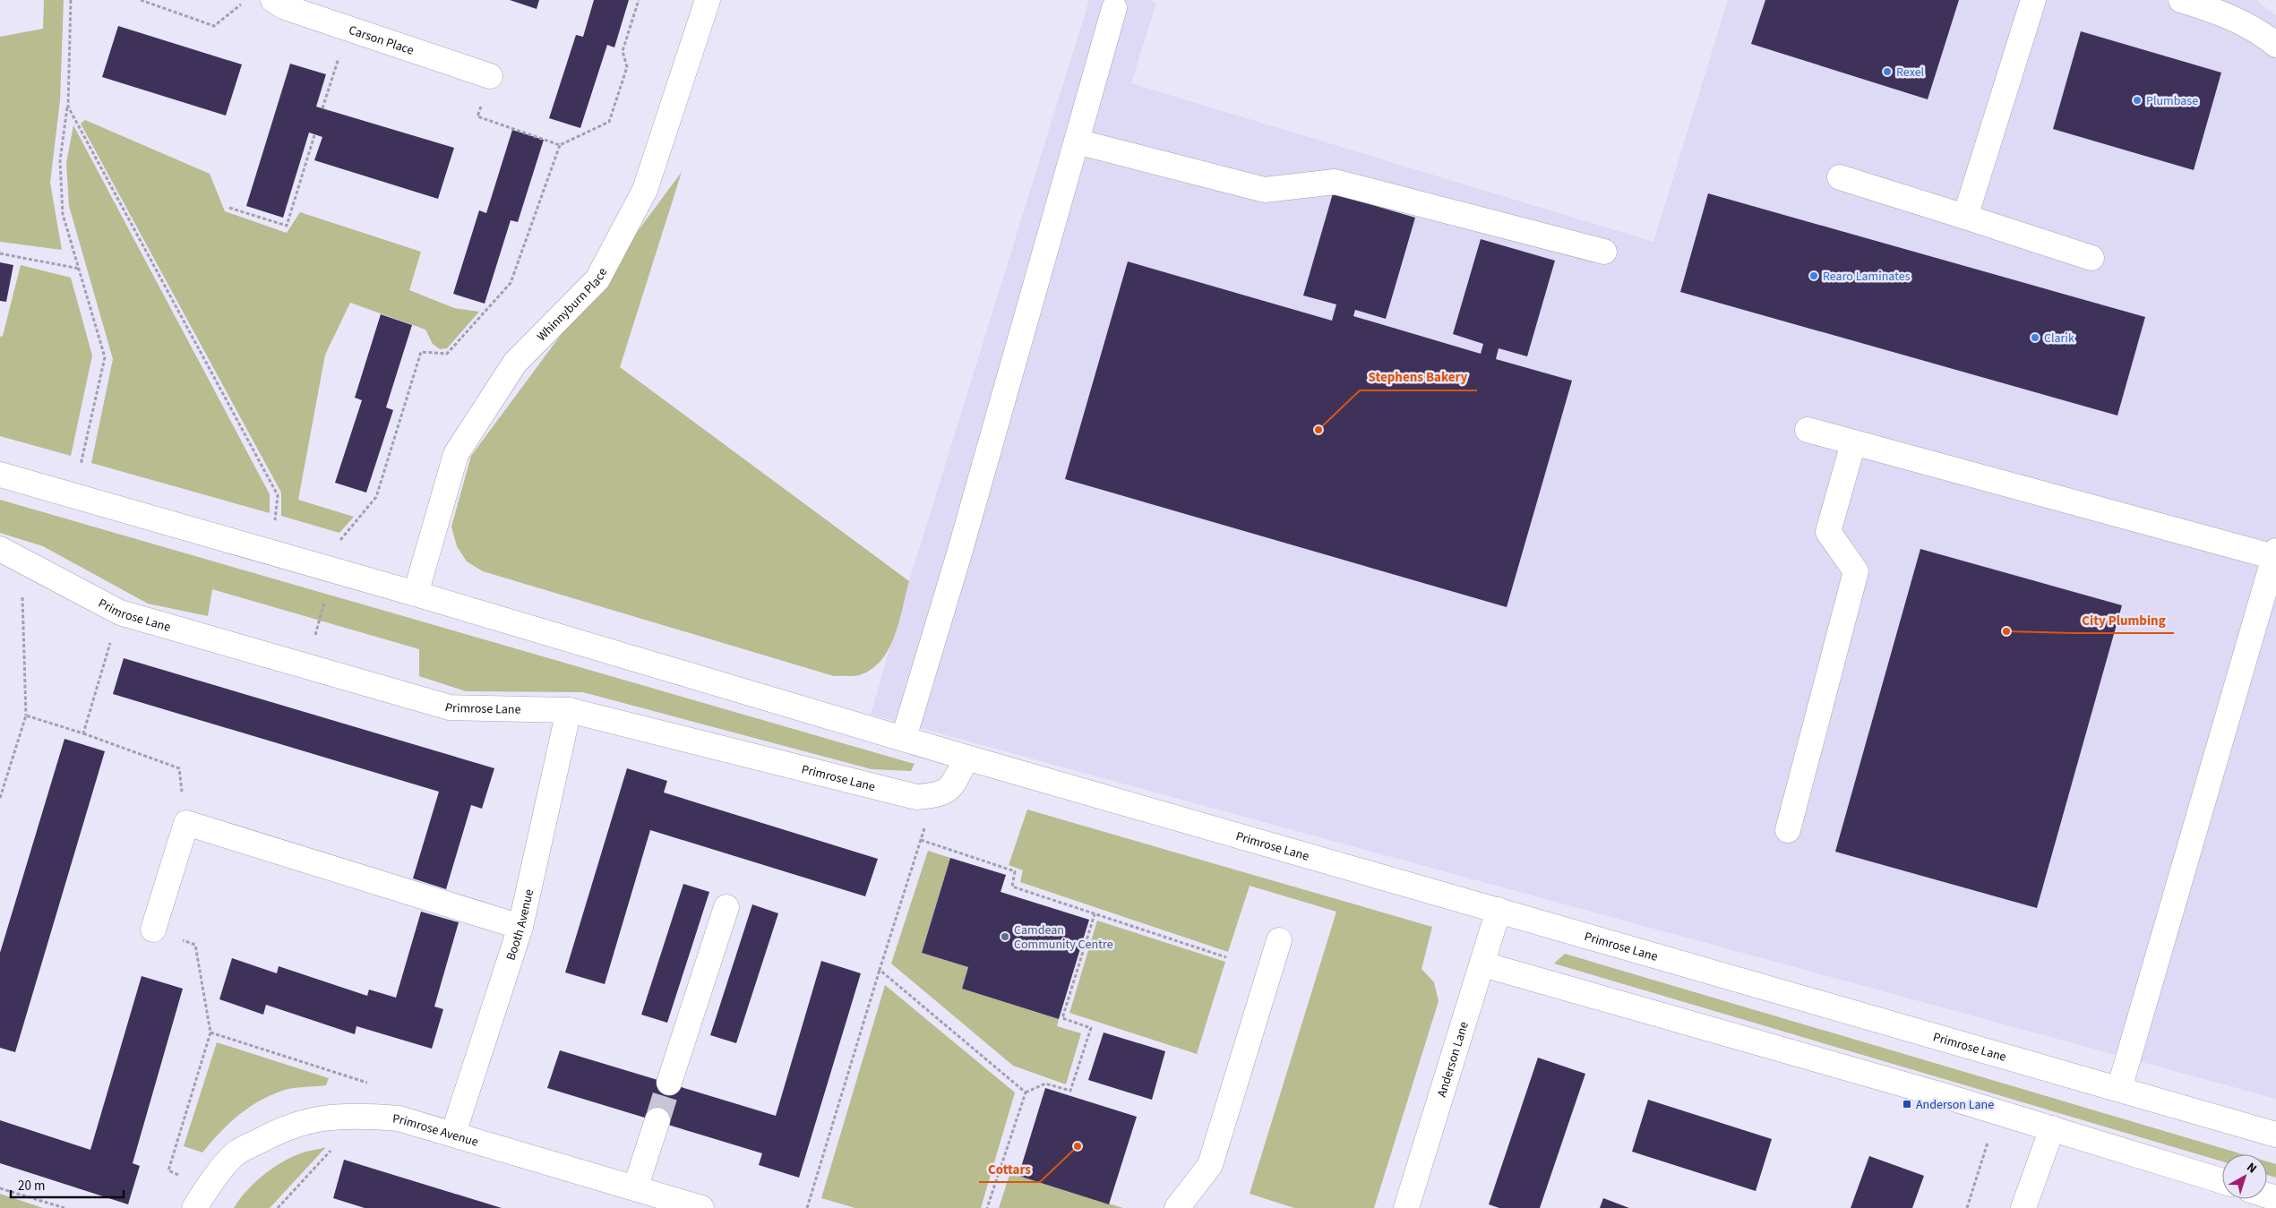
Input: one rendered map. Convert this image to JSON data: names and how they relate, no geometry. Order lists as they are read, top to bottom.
{
  "streets": {
    "street": [
      "Carson Place",
      "Whinnyburn Place",
      "Primrose Lane",
      "Booth Avenue",
      "Anderson Lane",
      "Primrose Avenue"
    ]
  },
  "crossings": [
    ["Whinnyburn Place", "Primrose Lane"],
    ["Primrose Lane", "Booth Avenue"],
    ["Primrose Lane", "Anderson Lane"],
    ["Booth Avenue", "Primrose Avenue"]
  ],
  "places": {
    "other": [
      "Rexel",
      "Plumbase",
      "Rearo Laminates",
      "Clarik",
      "Stephens Bakery",
      "City Plumbing",
      "Camdean Community Centre",
      "Cottars"
    ],
    "transit": ["Anderson Lane"]
  },
  "scale_bar": "20 m",
  "north": "top right"
}
